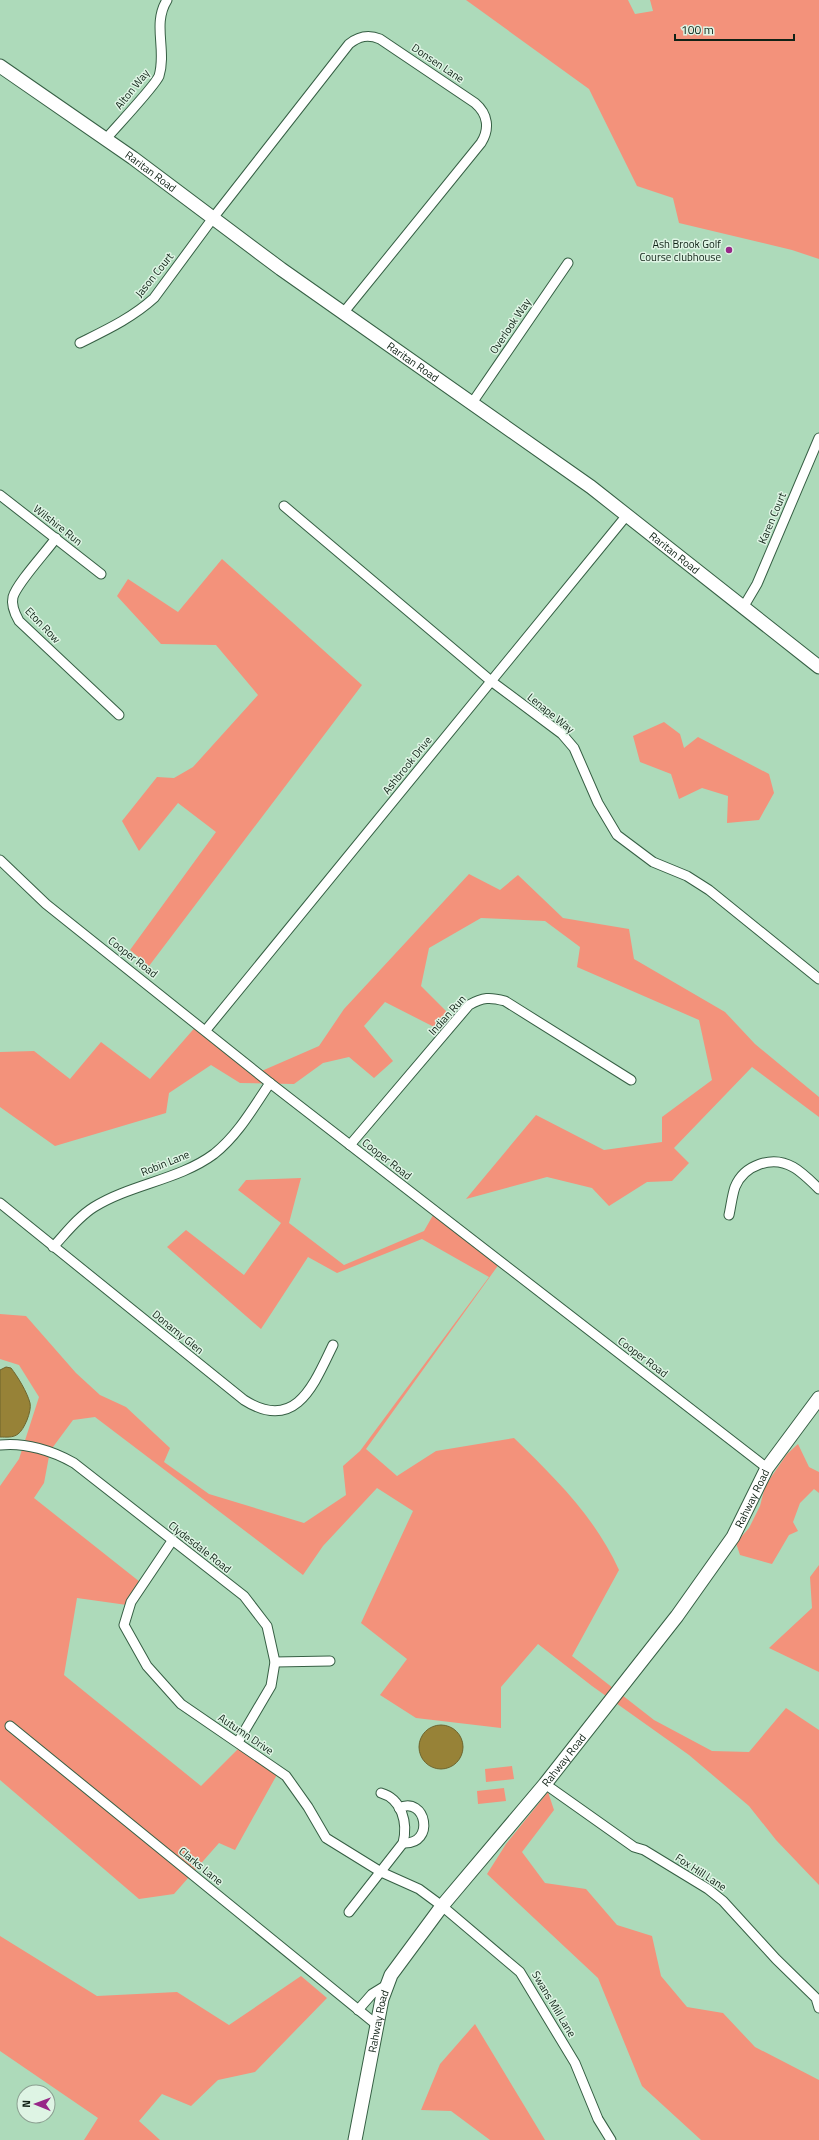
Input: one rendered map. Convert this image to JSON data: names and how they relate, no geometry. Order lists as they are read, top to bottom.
{
  "streets": {
    "street": [
      "Donsen Lane",
      "Alton Way",
      "Raritan Road",
      "Jason Court",
      "Overlook Way",
      "Karen Court",
      "Wilshire Run",
      "Eton Row",
      "Lenape Way",
      "Ashbrook Drive",
      "Cooper Road",
      "Indian Run",
      "Robin Lane",
      "Donamy Glen",
      "Rahway Road",
      "Clydesdale Road",
      "Autumn Drive",
      "Clarks Lane",
      "Fox Hill Lane",
      "Swans Mill Lane"
    ]
  },
  "crossings": [
    ["Donsen Lane", "Raritan Road"],
    ["Donsen Lane", "Jason Court"],
    ["Alton Way", "Raritan Road"],
    ["Raritan Road", "Jason Court"],
    ["Raritan Road", "Overlook Way"],
    ["Raritan Road", "Karen Court"],
    ["Raritan Road", "Ashbrook Drive"],
    ["Wilshire Run", "Eton Row"],
    ["Lenape Way", "Ashbrook Drive"],
    ["Ashbrook Drive", "Cooper Road"],
    ["Cooper Road", "Indian Run"],
    ["Cooper Road", "Robin Lane"],
    ["Cooper Road", "Rahway Road"],
    ["Robin Lane", "Donamy Glen"],
    ["Rahway Road", "Autumn Drive"],
    ["Rahway Road", "Clarks Lane"],
    ["Rahway Road", "Fox Hill Lane"],
    ["Rahway Road", "Swans Mill Lane"],
    ["Clydesdale Road", "Autumn Drive"],
    ["Autumn Drive", "Swans Mill Lane"]
  ],
  "places": ["Ash Brook Golf Course clubhouse"],
  "scale_bar": "100 m",
  "north": "left"
}
